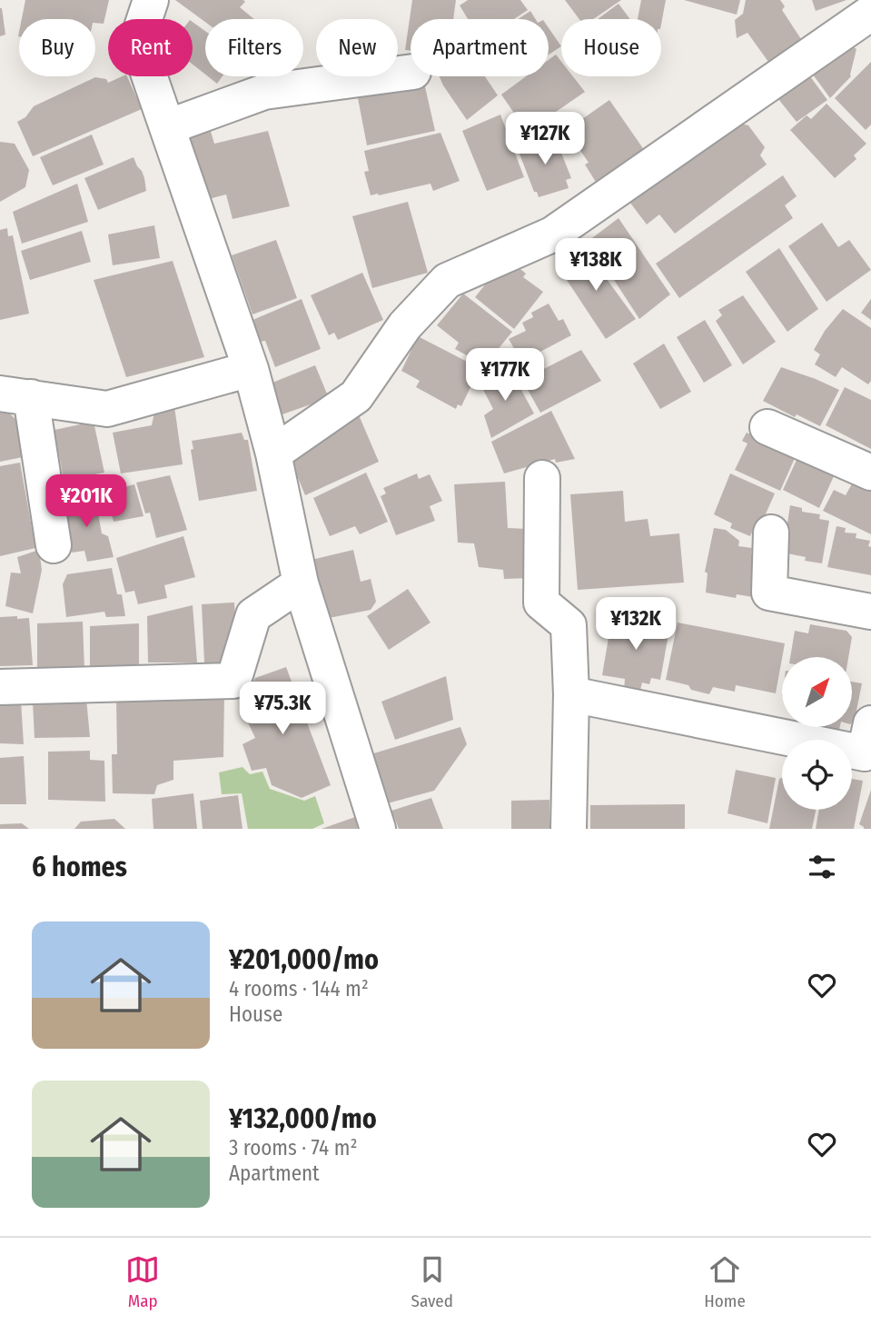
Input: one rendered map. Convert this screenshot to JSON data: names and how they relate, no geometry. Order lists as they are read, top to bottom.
{
  "north": "top right",
  "page": {
    "chip": [
      "Buy",
      "Rent",
      "Filters",
      "New",
      "Apartment",
      "House"
    ],
    "price": [
      "¥127K",
      "¥138K",
      "¥177K",
      "¥201K",
      "¥132K",
      "¥75.3K"
    ],
    "heading": "6 homes",
    "list": [
      {
        "name": "¥201,000/mo",
        "note": "4 rooms · 144 m² · House"
      },
      {
        "name": "¥132,000/mo",
        "note": "3 rooms · 74 m² · Apartment"
      }
    ],
    "tabs": ["Map", "Saved", "Home"]
  }
}
